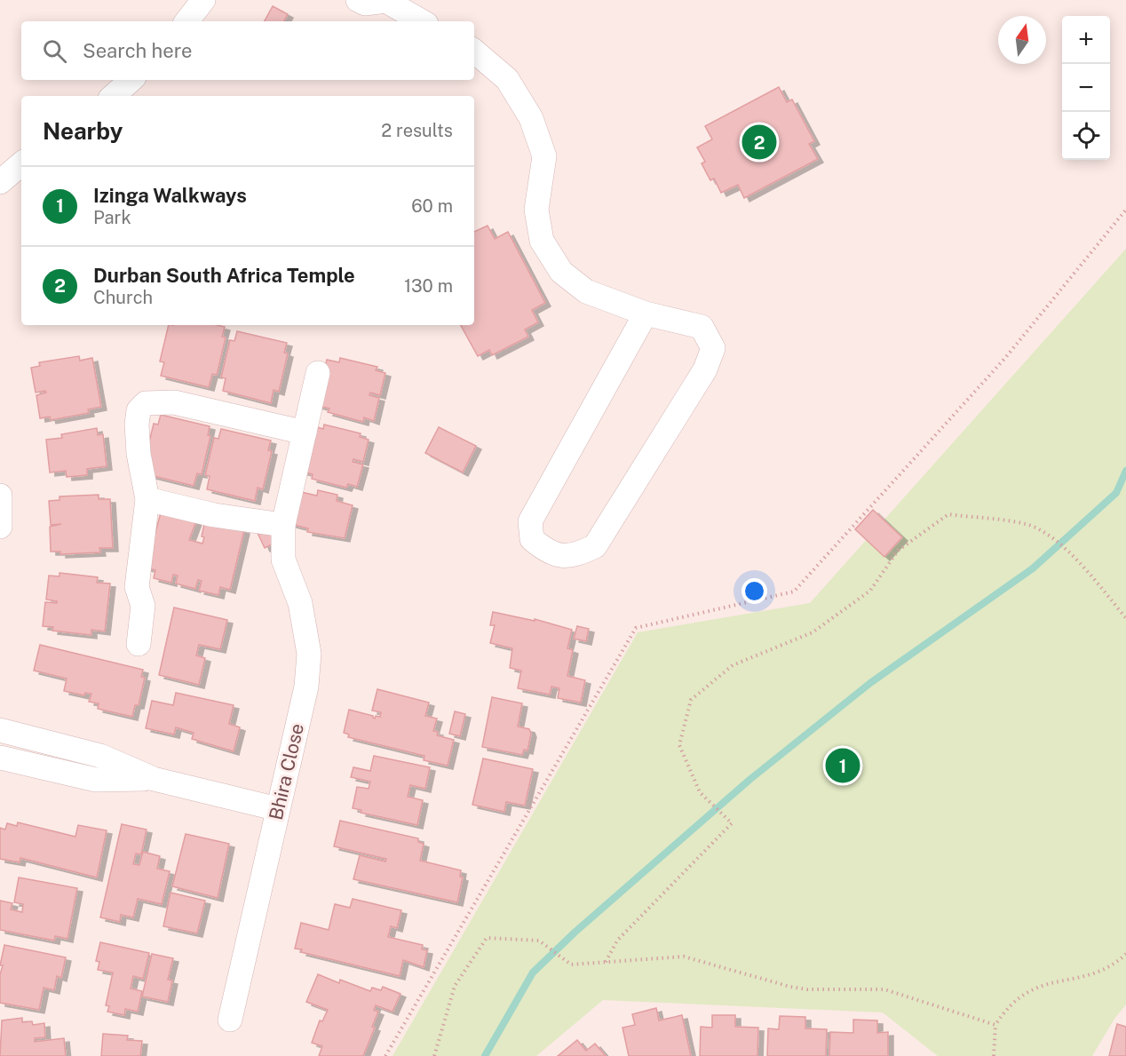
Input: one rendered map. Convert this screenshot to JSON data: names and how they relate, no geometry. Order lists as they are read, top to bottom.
{
  "streets": {
    "street": ["Bhira Close"]
  },
  "north": "top",
  "page": {
    "map_buttons": ["+", "−"],
    "search": "Search here",
    "heading": ["Nearby", "2 results"],
    "pins": ["2", "1"],
    "list": [
      {
        "mark": "1",
        "name": "Izinga Walkways",
        "note": "Park",
        "value": "60 m"
      },
      {
        "mark": "2",
        "name": "Durban South Africa Temple",
        "note": "Church",
        "value": "130 m"
      }
    ]
  }
}
